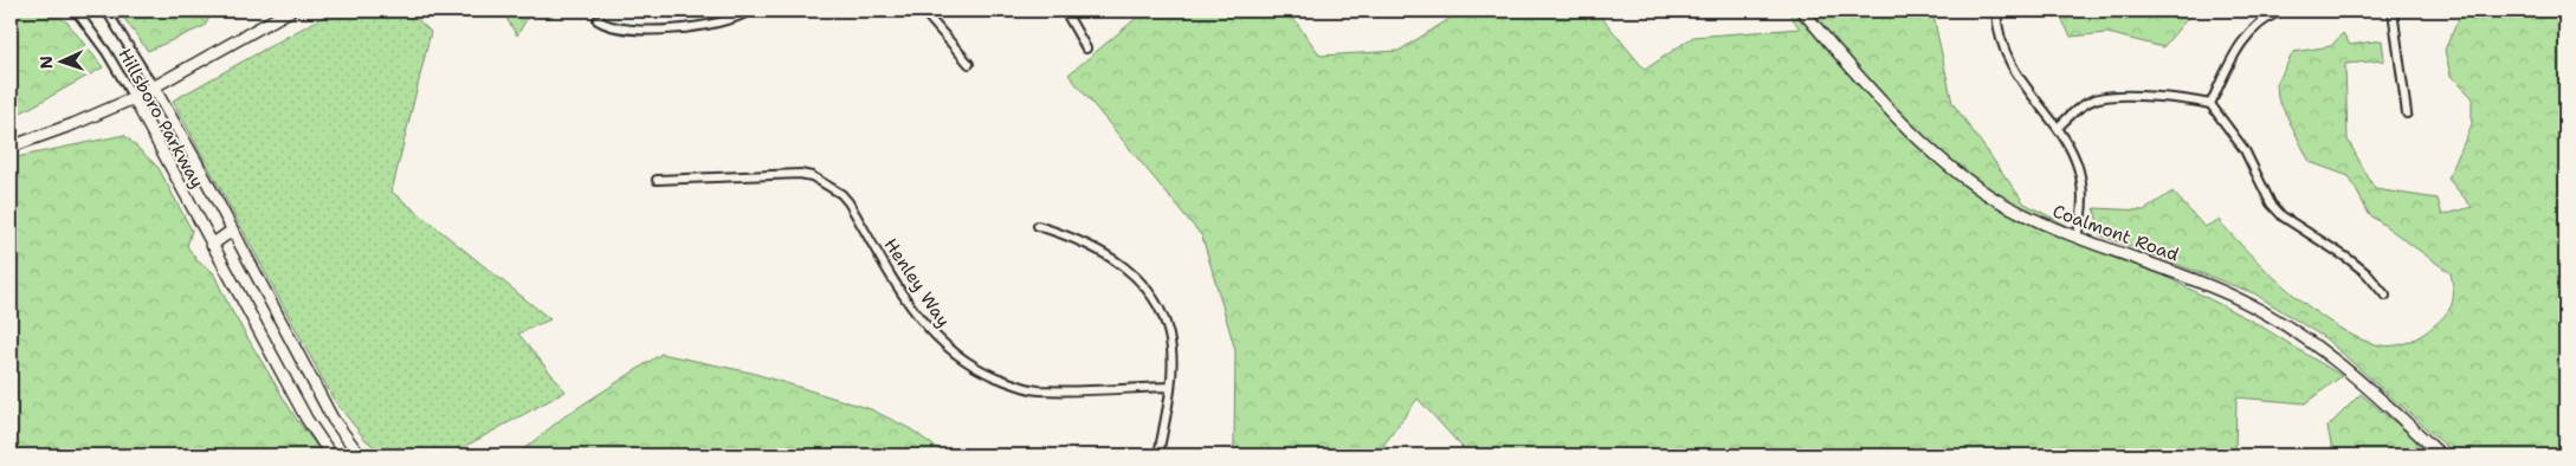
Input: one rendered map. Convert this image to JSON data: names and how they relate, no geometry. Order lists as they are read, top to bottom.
{
  "streets": {
    "street": ["Hillsboro Parkway", "Coalmont Road", "Henley Way"]
  },
  "north": "left"
}
